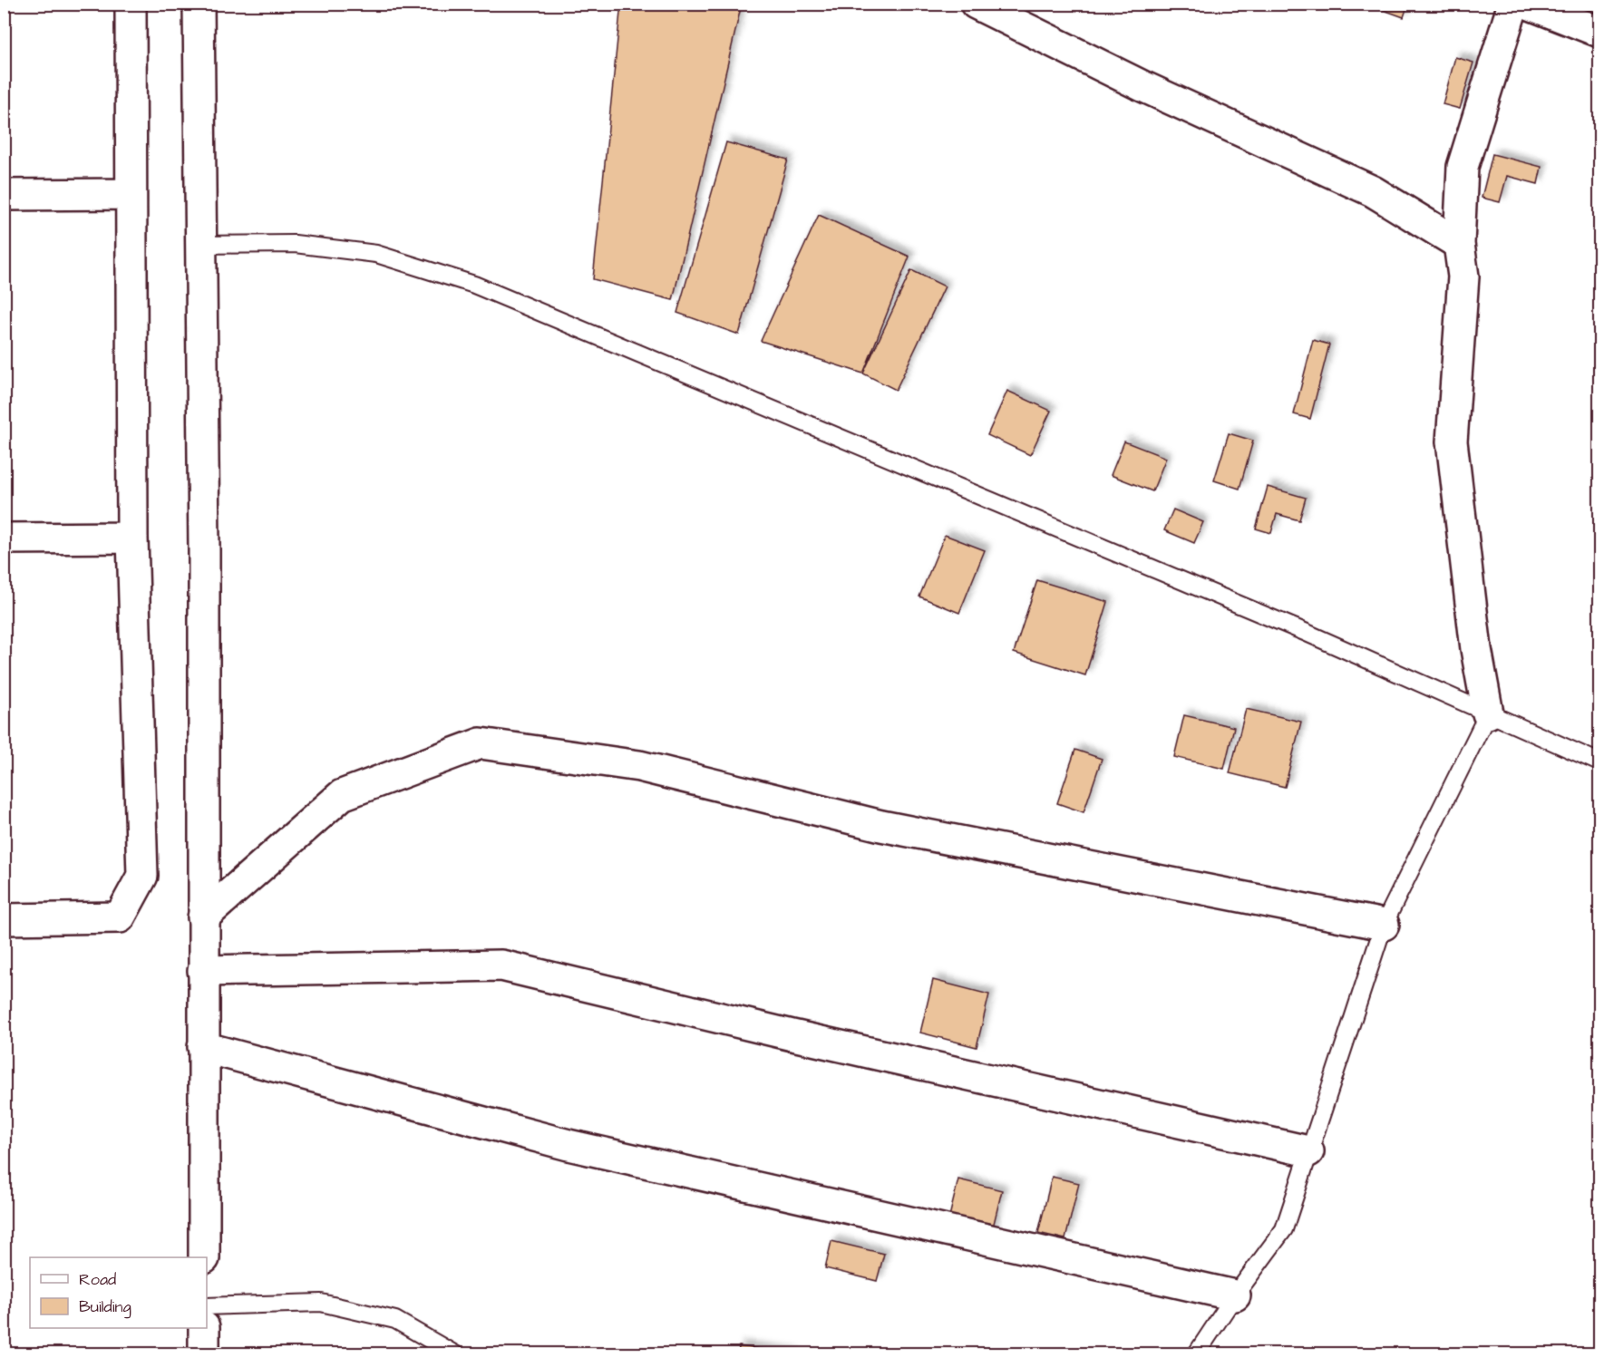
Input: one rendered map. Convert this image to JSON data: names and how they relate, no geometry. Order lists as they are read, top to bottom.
{
  "legend": ["Road", "Building"]
}
